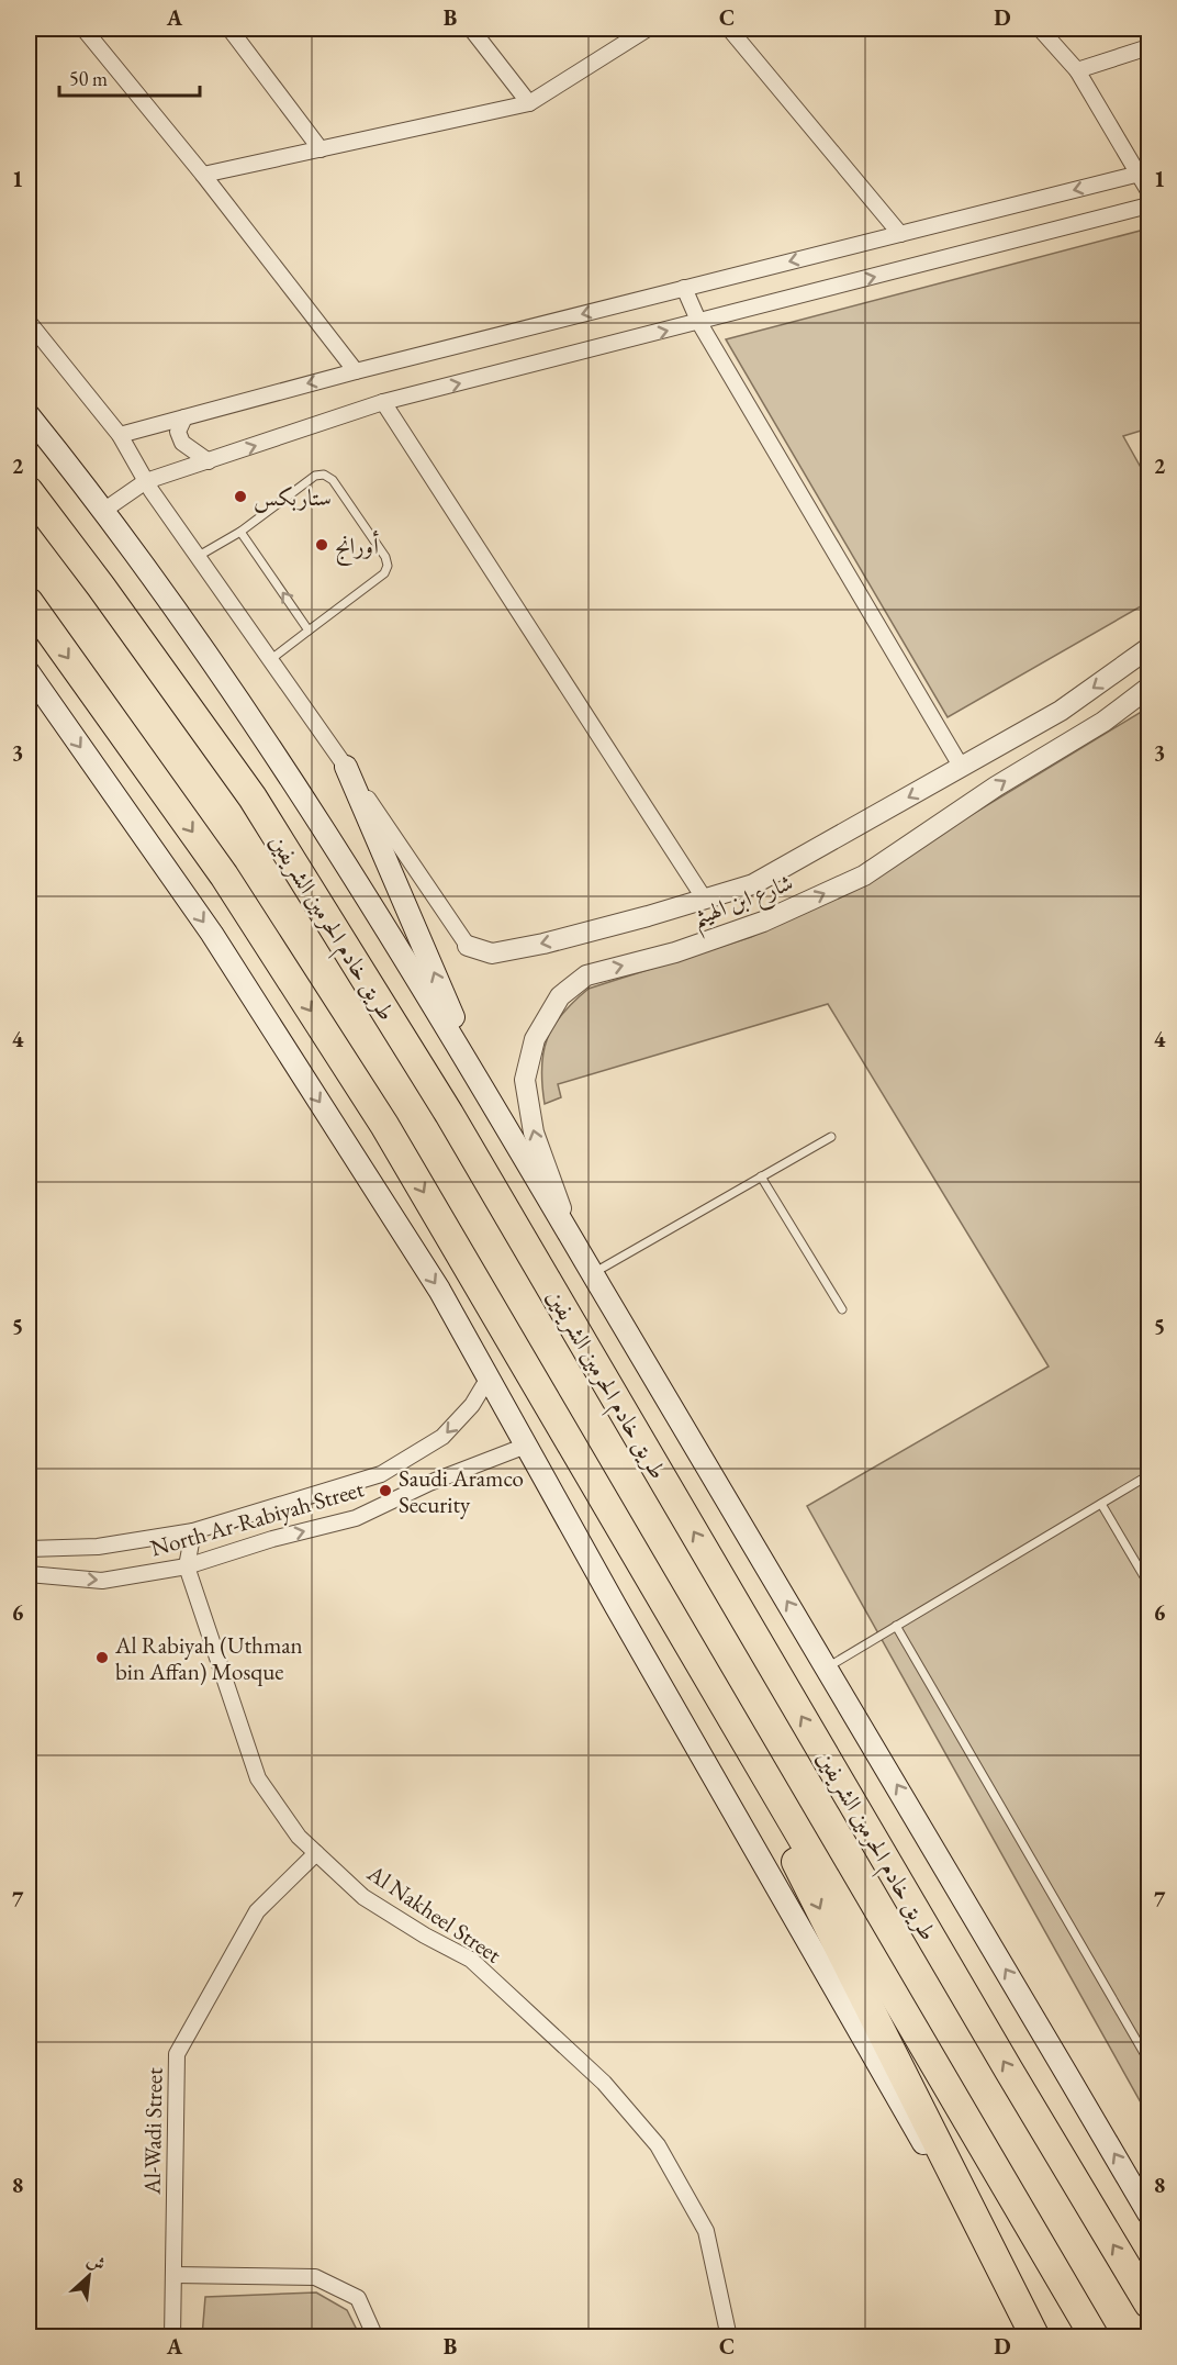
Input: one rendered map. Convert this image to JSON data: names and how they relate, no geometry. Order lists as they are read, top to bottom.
{
  "streets": {
    "highway": ["طريق خادم الحرمين الشريفين"],
    "street": [
      "شارع ابن الهيثم",
      "North Ar-Rabiyah Street",
      "Al Nakheel Street",
      "Al-Wadi Street"
    ]
  },
  "crossings": [
    ["North Ar-Rabiyah Street", "Al Nakheel Street"],
    ["Al Nakheel Street", "Al-Wadi Street"]
  ],
  "places": [
    "ستاربكس",
    "أورانج",
    "Saudi Aramco Security",
    "Al Rabiyah (Uthman bin Affan) Mosque"
  ],
  "scale_bar": "50 m",
  "north": "top right",
  "grid": {
    "columns": [
      "A",
      "B",
      "C",
      "D"
    ],
    "rows": [
      "1",
      "2",
      "3",
      "4",
      "5",
      "6",
      "7",
      "8"
    ]
  }
}
